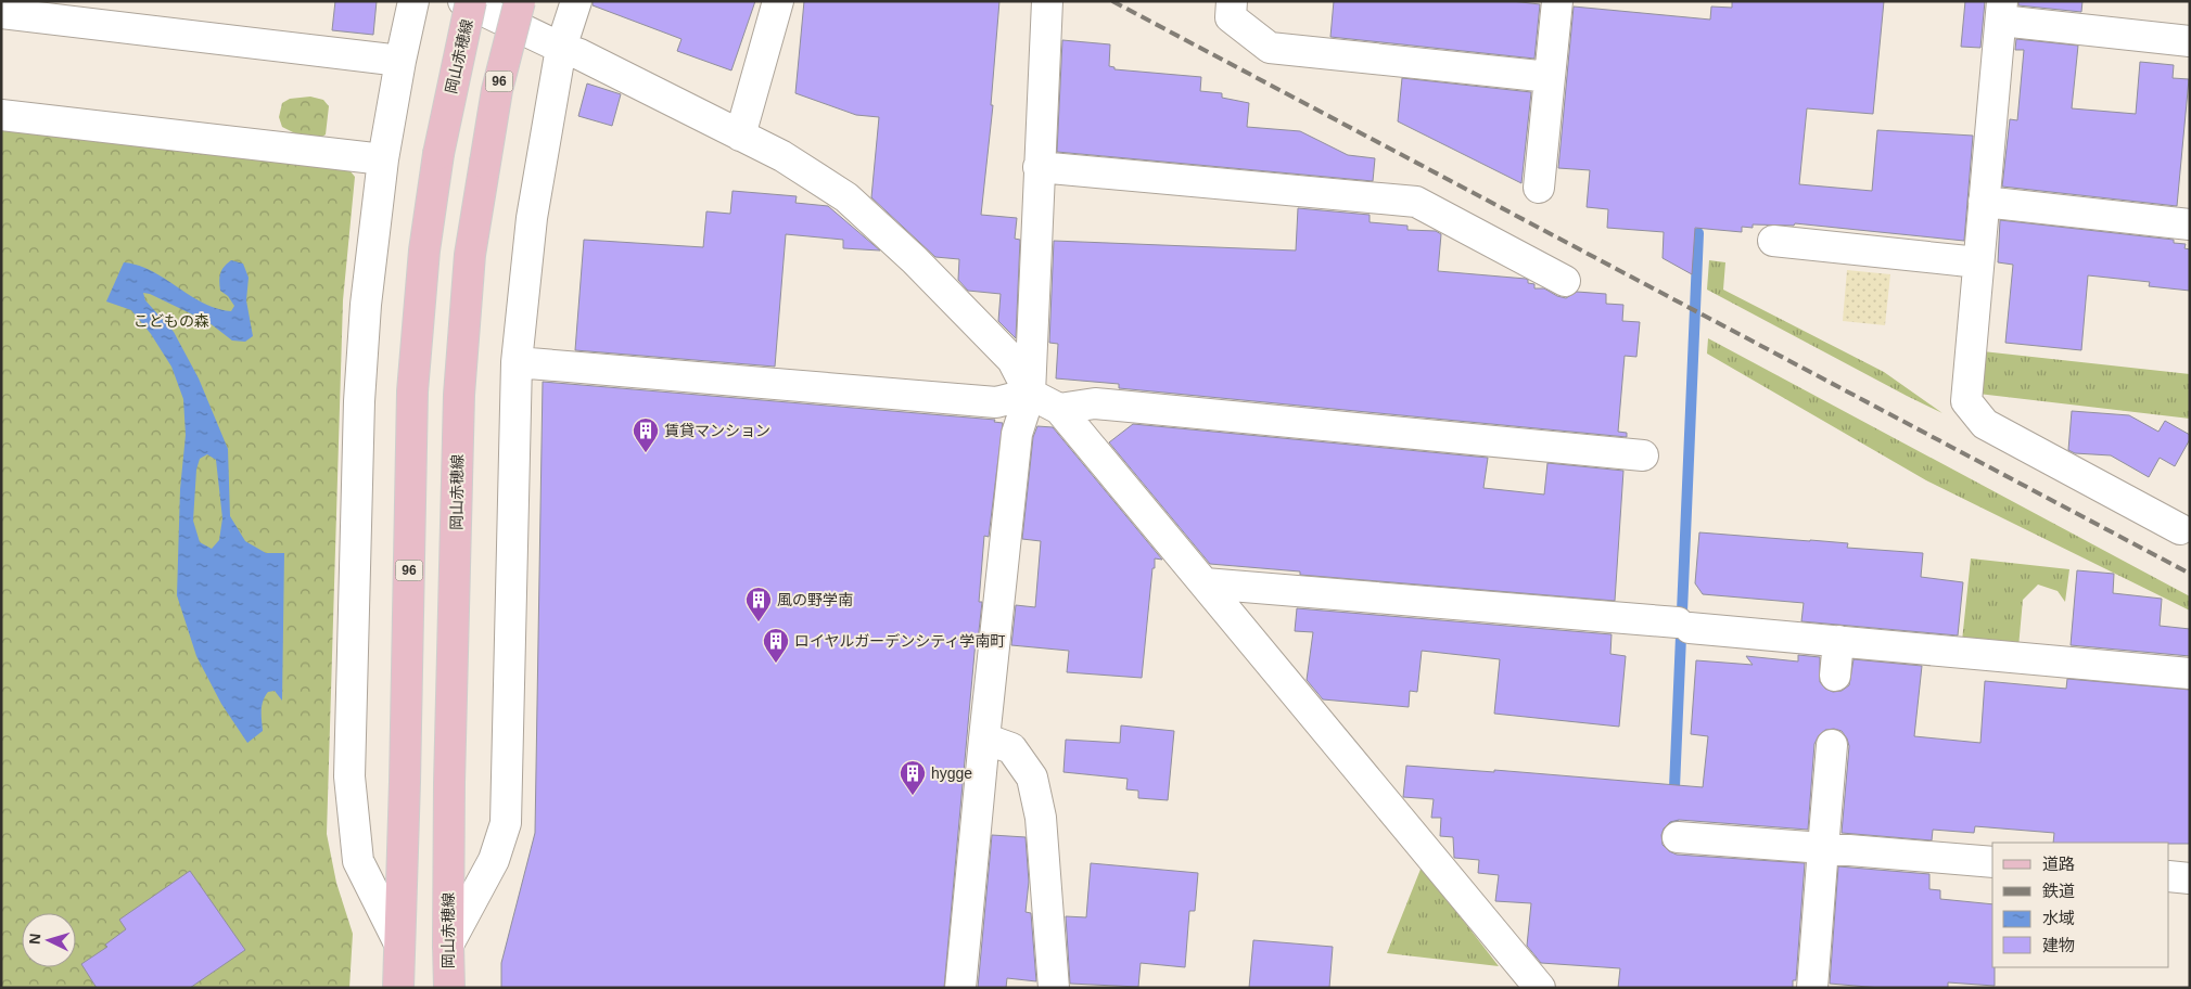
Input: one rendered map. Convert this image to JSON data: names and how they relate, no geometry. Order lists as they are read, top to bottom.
{
  "streets": {
    "main road": ["岡山赤穂線", "96"]
  },
  "parks": ["こどもの森"],
  "places": {
    "building": [
      "賃貸マンション",
      "風の野学南",
      "ロイヤルガーデンシティ学南町",
      "hygge"
    ]
  },
  "legend": [
    "道路",
    "鉄道",
    "水域",
    "建物"
  ],
  "north": "left"
}
